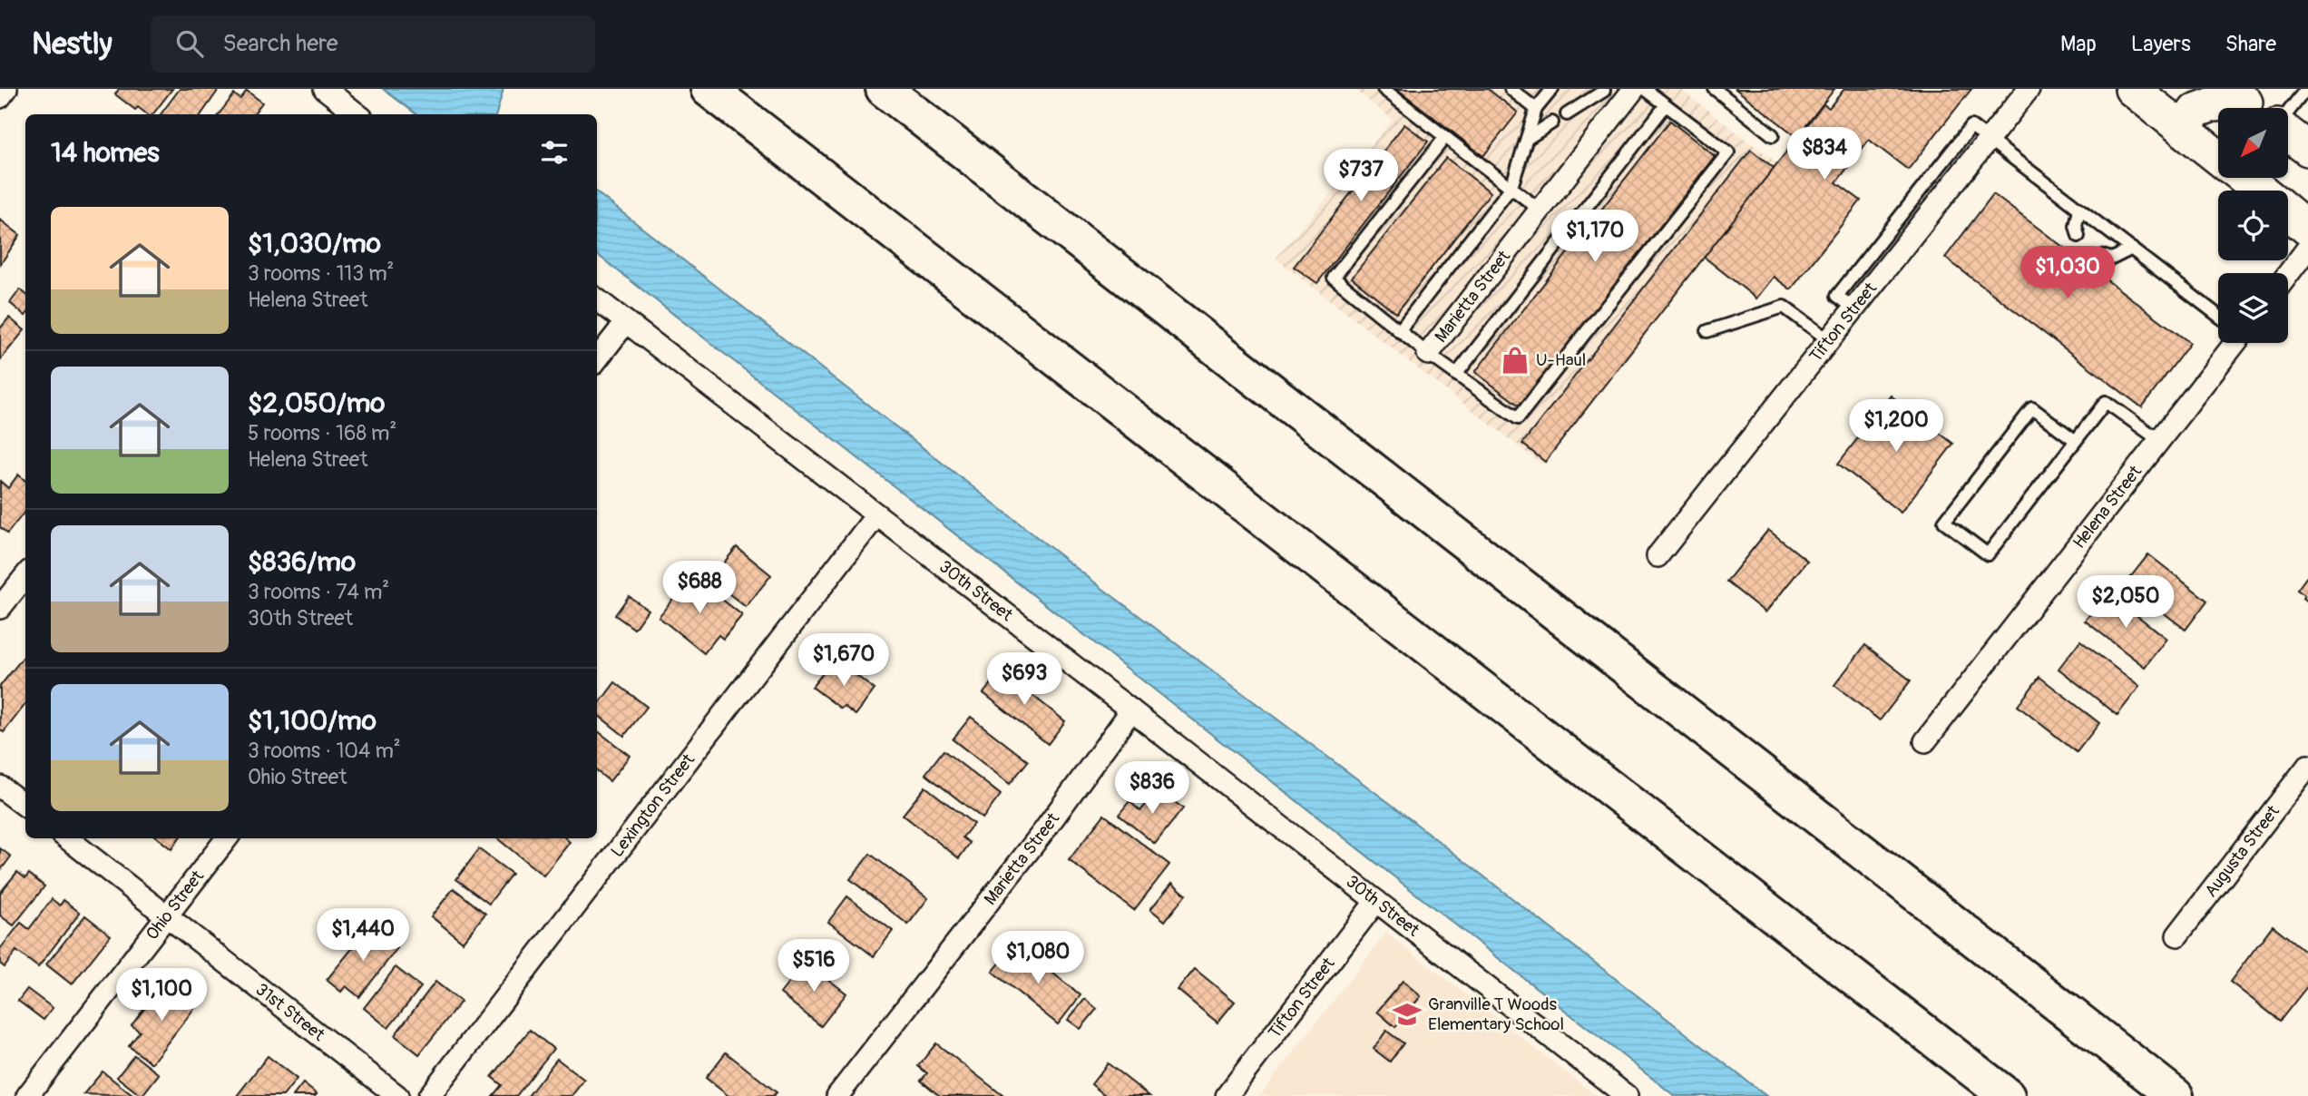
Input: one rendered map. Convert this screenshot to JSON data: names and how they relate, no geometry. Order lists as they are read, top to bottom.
{
  "streets": {
    "street": [
      "Marietta Street",
      "Tifton Street",
      "Helena Street",
      "30th Street",
      "Lexington Street",
      "Augusta Street",
      "Ohio Street",
      "31st Street"
    ]
  },
  "crossings": [
    ["Marietta Street", "30th Street"],
    ["Tifton Street", "30th Street"],
    ["30th Street", "Lexington Street"],
    ["Ohio Street", "31st Street"]
  ],
  "places": {
    "shop": ["U-Haul"],
    "school or university": ["Granville T Woods Elementary School"]
  },
  "north": "bottom left",
  "page": {
    "header": "Nestly",
    "search": "Search here",
    "nav": ["Map", "Layers", "Share"],
    "heading": "14 homes",
    "price": [
      "$834",
      "$737",
      "$1,170",
      "$1,030",
      "$1,200",
      "$688",
      "$2,050",
      "$1,670",
      "$693",
      "$836",
      "$1,440",
      "$1,080",
      "$516",
      "$1,100"
    ],
    "list": [
      {
        "name": "$1,030/mo",
        "note": "3 rooms · 113 m² · Helena Street"
      },
      {
        "name": "$2,050/mo",
        "note": "5 rooms · 168 m² · Helena Street"
      },
      {
        "name": "$836/mo",
        "note": "3 rooms · 74 m² · 30th Street"
      },
      {
        "name": "$1,100/mo",
        "note": "3 rooms · 104 m² · Ohio Street"
      }
    ]
  }
}
